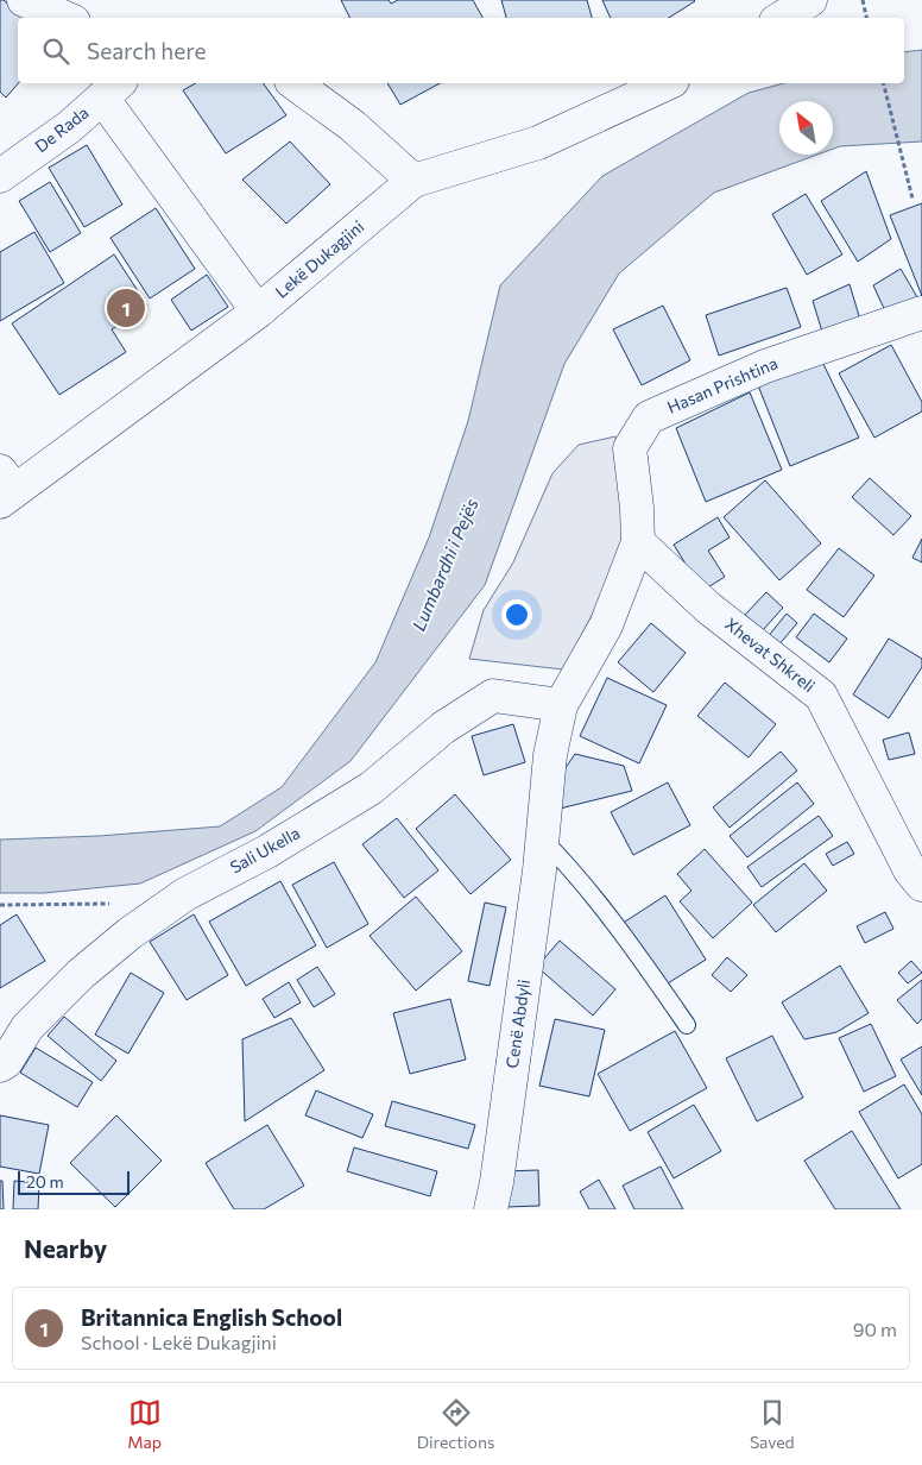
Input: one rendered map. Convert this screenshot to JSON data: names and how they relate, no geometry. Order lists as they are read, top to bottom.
{
  "streets": {
    "street": [
      "De Rada",
      "Lekë Dukagjini",
      "Hasan Prishtina",
      "Xhevat Shkreli",
      "Sali Ukella",
      "Cenë Abdyli"
    ]
  },
  "crossings": [
    ["Hasan Prishtina", "Xhevat Shkreli"],
    ["Hasan Prishtina", "Cenë Abdyli"],
    ["Xhevat Shkreli", "Cenë Abdyli"],
    ["Sali Ukella", "Cenë Abdyli"]
  ],
  "water": ["Lumbardhi i Pejës"],
  "scale_bar": "20 m",
  "north": "top left",
  "page": {
    "search": "Search here",
    "pins": "1",
    "scale": "20 m",
    "heading": "Nearby",
    "list": [
      {
        "mark": "1",
        "name": "Britannica English School",
        "note": "School · Lekë Dukagjini",
        "value": "90 m"
      }
    ],
    "nav": ["Map", "Directions", "Saved"]
  }
}
